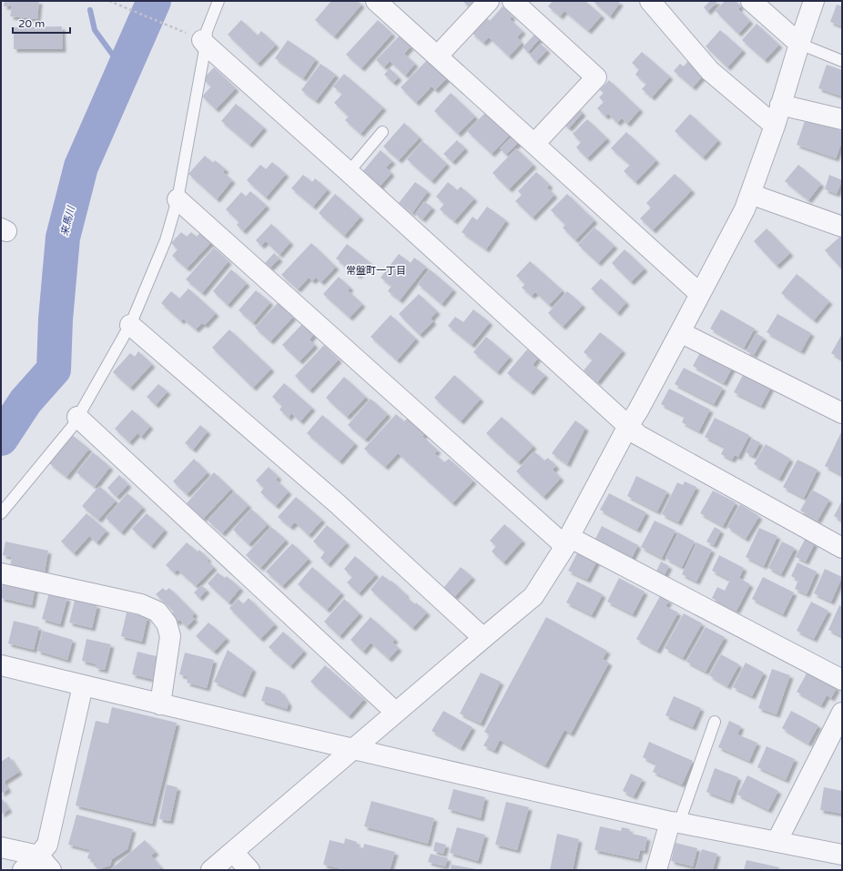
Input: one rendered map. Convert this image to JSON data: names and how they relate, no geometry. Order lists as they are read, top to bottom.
{
  "districts": ["常盤町一丁目"],
  "water": ["来馬川"],
  "scale_bar": "20 m"
}
